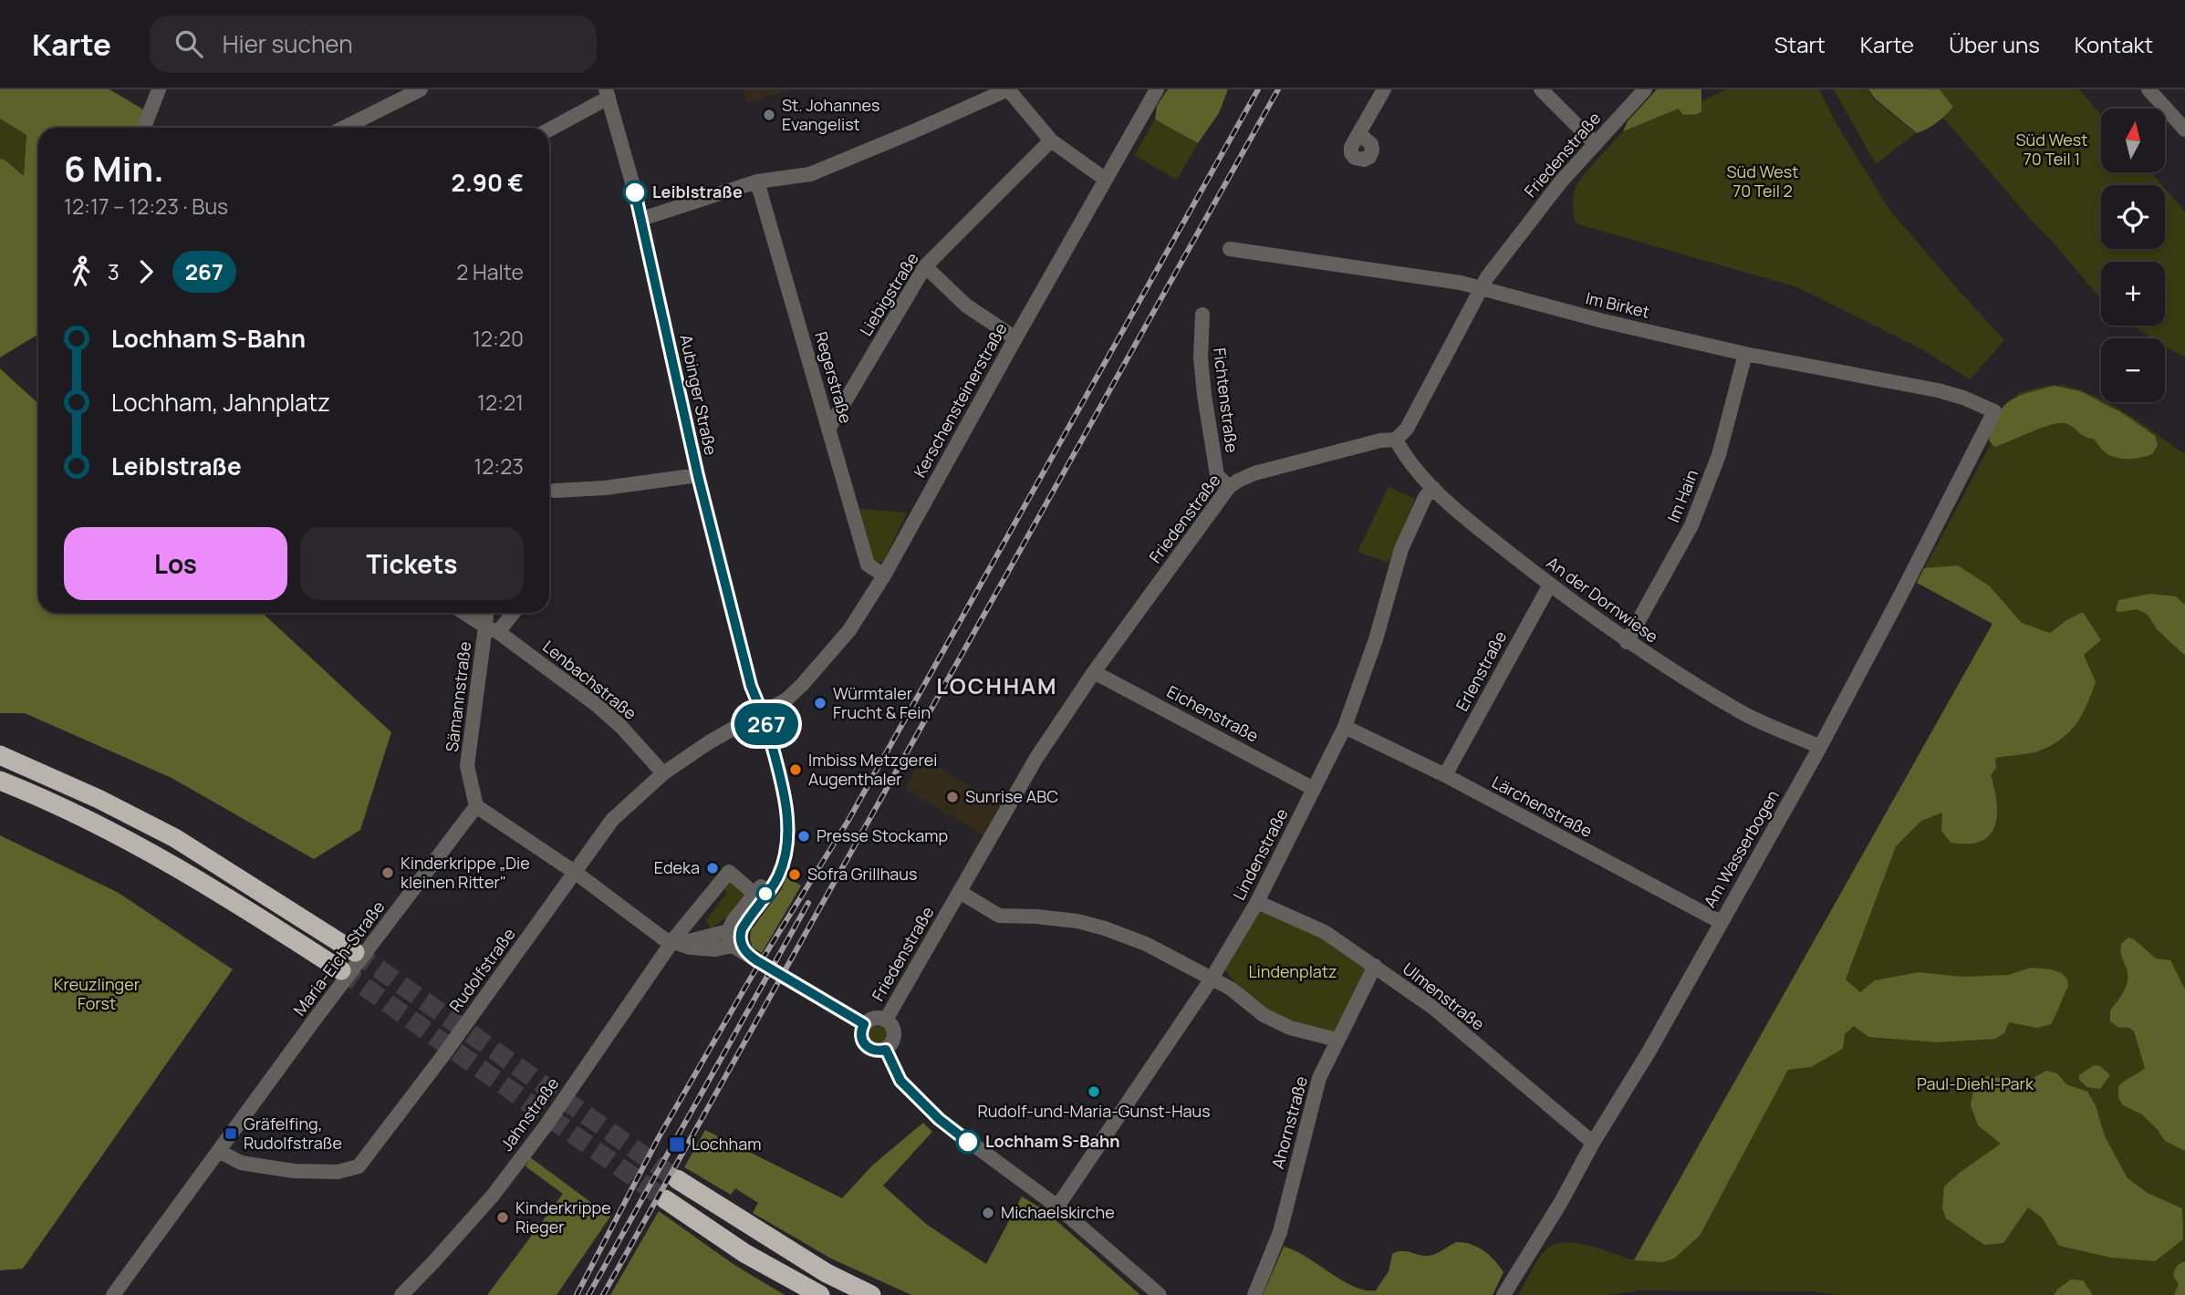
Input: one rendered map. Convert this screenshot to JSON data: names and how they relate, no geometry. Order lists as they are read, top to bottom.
{
  "streets": {
    "street": [
      "Friedenstraße",
      "Liebigstraße",
      "Im Birket",
      "Regerstraße",
      "Aubinger Straße",
      "Kerschensteinerstraße",
      "Fichtenstraße",
      "Im Hain",
      "An der Dornwiese",
      "Erlenstraße",
      "Lenbachstraße",
      "Sämannstraße",
      "Eichenstraße",
      "Lärchenstraße",
      "Am Wasserbogen",
      "Lindenstraße",
      "Maria-Eich-Straße",
      "Rudolfstraße",
      "Ulmenstraße",
      "Jahnstraße",
      "Ahornstraße"
    ]
  },
  "crossings": [
    ["Friedenstraße", "Im Birket"],
    ["Friedenstraße", "Fichtenstraße"],
    ["Friedenstraße", "An der Dornwiese"],
    ["Friedenstraße", "Eichenstraße"],
    ["Liebigstraße", "Regerstraße"],
    ["Im Birket", "Im Hain"],
    ["Im Birket", "Am Wasserbogen"],
    ["Regerstraße", "Kerschensteinerstraße"],
    ["Aubinger Straße", "Kerschensteinerstraße"],
    ["Aubinger Straße", "Rudolfstraße"],
    ["Kerschensteinerstraße", "Rudolfstraße"],
    ["Im Hain", "An der Dornwiese"],
    ["An der Dornwiese", "Erlenstraße"],
    ["An der Dornwiese", "Am Wasserbogen"],
    ["An der Dornwiese", "Lindenstraße"],
    ["Erlenstraße", "Lärchenstraße"],
    ["Lenbachstraße", "Sämannstraße"],
    ["Lenbachstraße", "Rudolfstraße"],
    ["Sämannstraße", "Maria-Eich-Straße"],
    ["Eichenstraße", "Lindenstraße"],
    ["Lärchenstraße", "Am Wasserbogen"],
    ["Lärchenstraße", "Lindenstraße"],
    ["Am Wasserbogen", "Ulmenstraße"],
    ["Lindenstraße", "Ulmenstraße"],
    ["Maria-Eich-Straße", "Rudolfstraße"],
    ["Ulmenstraße", "Ahornstraße"]
  ],
  "districts": ["LOCHHAM"],
  "parks": [
    "Süd West 70 Teil 1",
    "Süd West 70 Teil 2",
    "Lindenplatz",
    "Kreuzlinger Forst",
    "Paul-Diehl-Park"
  ],
  "places": {
    "other": [
      "St. Johannes Evangelist",
      "Leiblstraße",
      "Würmtaler Frucht & Fein",
      "Imbiss Metzgerei Augenthaler",
      "Sunrise ABC",
      "Presse Stockamp",
      "Edeka",
      "Kinderkrippe „Die kleinen Ritter\"",
      "Sofra Grillhaus",
      "Rudolf-und-Maria-Gunst-Haus",
      "Lochham S-Bahn",
      "Michaelskirche",
      "Kinderkrippe Rieger"
    ],
    "transit": ["Gräfelfing, Rudolfstraße", "Lochham"]
  },
  "lines": ["bus line 267"],
  "north": "top",
  "page": {
    "header": "Karte",
    "search": "Hier suchen",
    "nav": [
      "Start",
      "Karte",
      "Über uns",
      "Kontakt"
    ],
    "on_map": "267",
    "map_buttons": ["+", "−"],
    "heading": ["6 Min.", "12:17 – 12:23 · Bus", "2.90 €"],
    "legs": ["3", "267", "2 Halte"],
    "list": [
      {
        "name": "Lochham S-Bahn",
        "value": "12:20"
      },
      {
        "name": "Lochham, Jahnplatz",
        "value": "12:21"
      },
      {
        "name": "Leiblstraße",
        "value": "12:23"
      }
    ],
    "buttons": ["Los", "Tickets"]
  }
}
